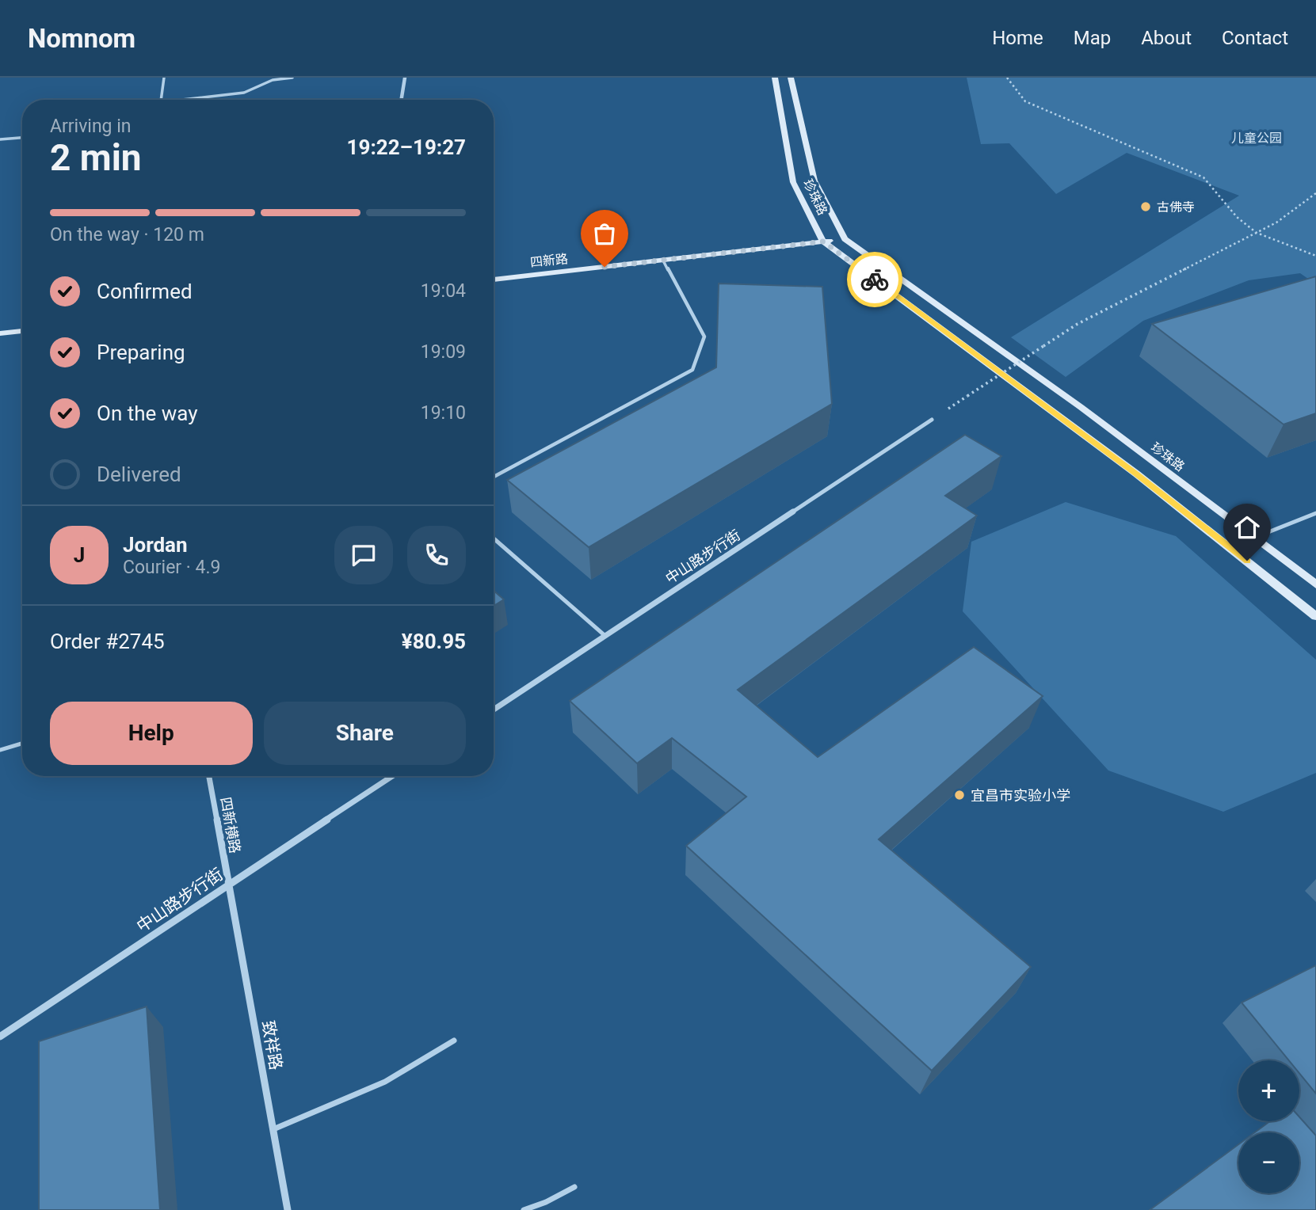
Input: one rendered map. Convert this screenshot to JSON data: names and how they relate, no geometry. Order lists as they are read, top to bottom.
{
  "streets": {
    "main road": ["珍珠路", "四新路"],
    "street": ["中山路步行街", "四新横路", "致祥路"]
  },
  "crossings": [
    ["珍珠路", "四新路"],
    ["中山路步行街", "四新横路"],
    ["中山路步行街", "致祥路"],
    ["四新横路", "致祥路"]
  ],
  "parks": ["儿童公园"],
  "places": ["古佛寺", "宜昌市实验小学"],
  "page": {
    "header": "Nomnom",
    "nav": [
      "Home",
      "Map",
      "About",
      "Contact"
    ],
    "heading": ["2 min", "Arriving in", "19:22–19:27"],
    "panel": [
      "Jordan",
      "Courier · 4.9",
      "Order #2745",
      "¥80.95"
    ],
    "bar": "On the way · 120 m",
    "list": [
      ["Confirmed", "19:04"],
      ["Preparing", "19:09"],
      ["On the way", "19:10"],
      "Delivered"
    ],
    "round": "J",
    "buttons": ["Help", "Share"],
    "map_buttons": ["+", "−"]
  }
}
